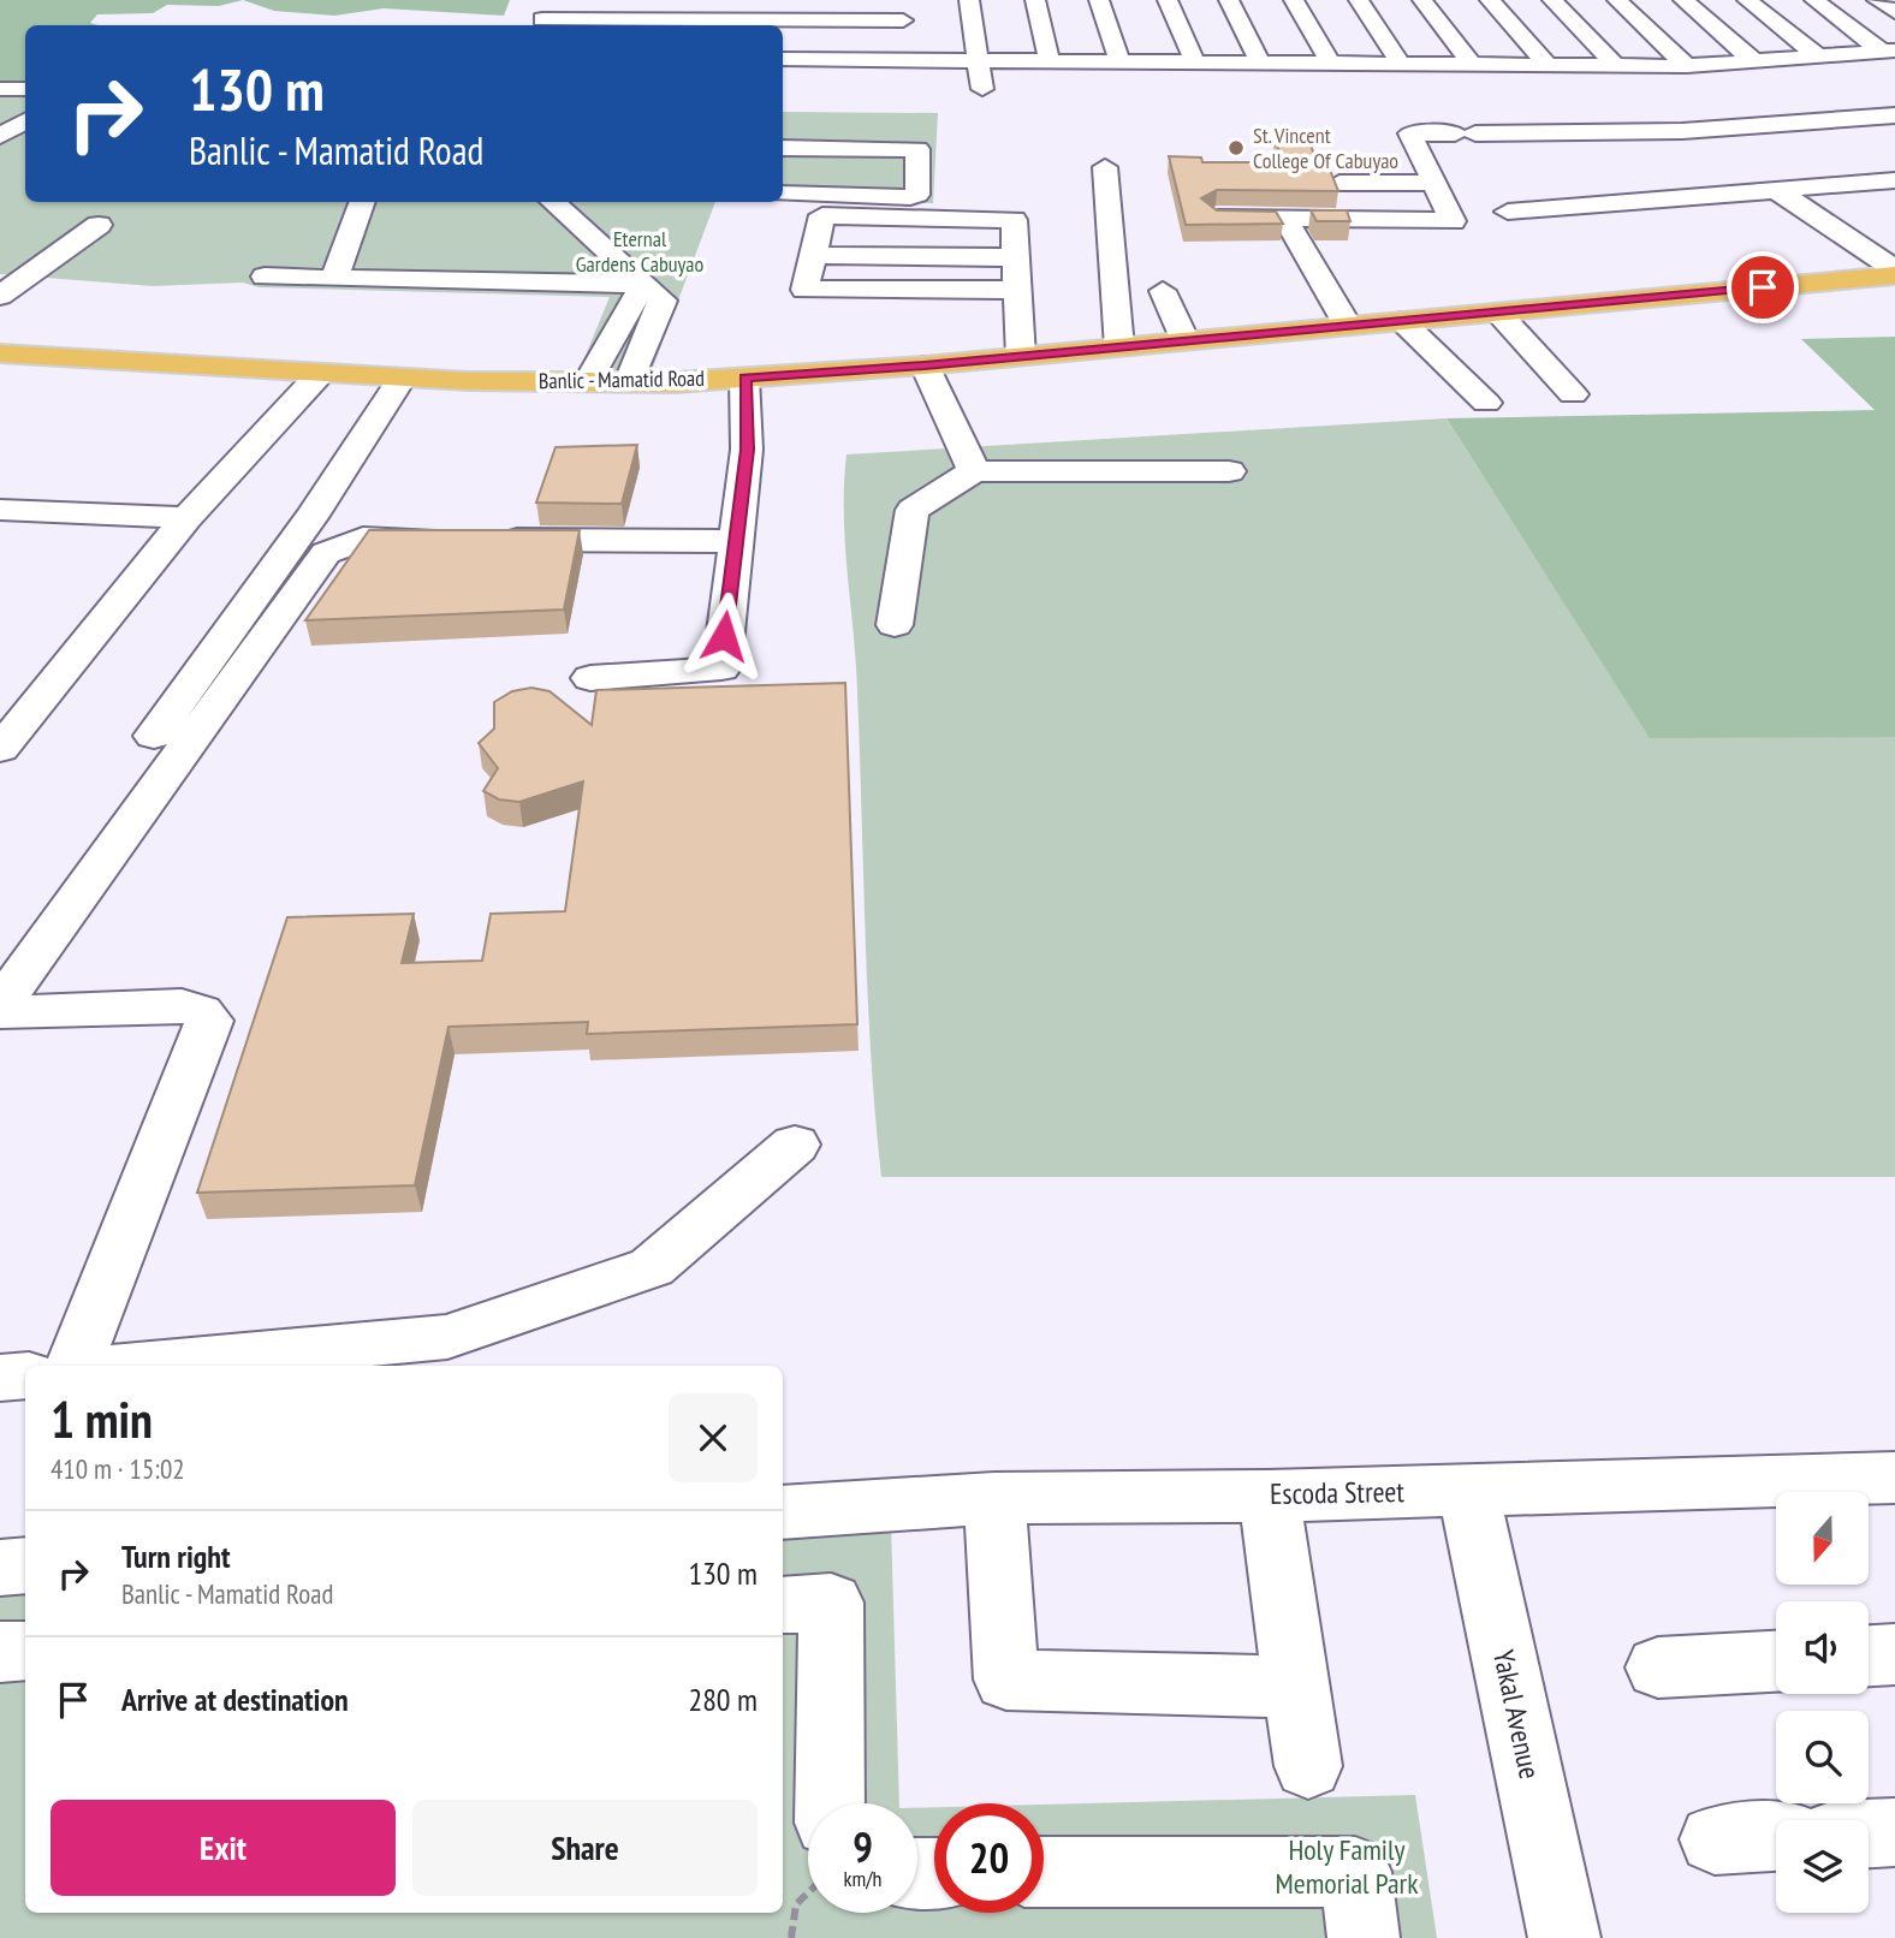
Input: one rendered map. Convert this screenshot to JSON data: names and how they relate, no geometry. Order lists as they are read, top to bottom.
{
  "streets": {
    "main road": ["Banlic - Mamatid Road"],
    "street": ["Escoda Street", "Yakal Avenue"]
  },
  "crossings": [
    ["Escoda Street", "Yakal Avenue"]
  ],
  "parks": ["Eternal Gardens Cabuyao", "Holy Family Memorial Park"],
  "places": ["St. Vincent College Of Cabuyao"],
  "north": "bottom",
  "page": {
    "turn": ["130 m", "Banlic - Mamatid Road"],
    "heading": ["1 min", "410 m · 15:02"],
    "list": [
      {
        "name": "Turn right",
        "note": "Banlic - Mamatid Road",
        "value": "130 m"
      },
      {
        "name": "Arrive at destination",
        "value": "280 m"
      }
    ],
    "buttons": ["Exit", "Share"],
    "speed": "9 km/h",
    "limit": "20"
  }
}
